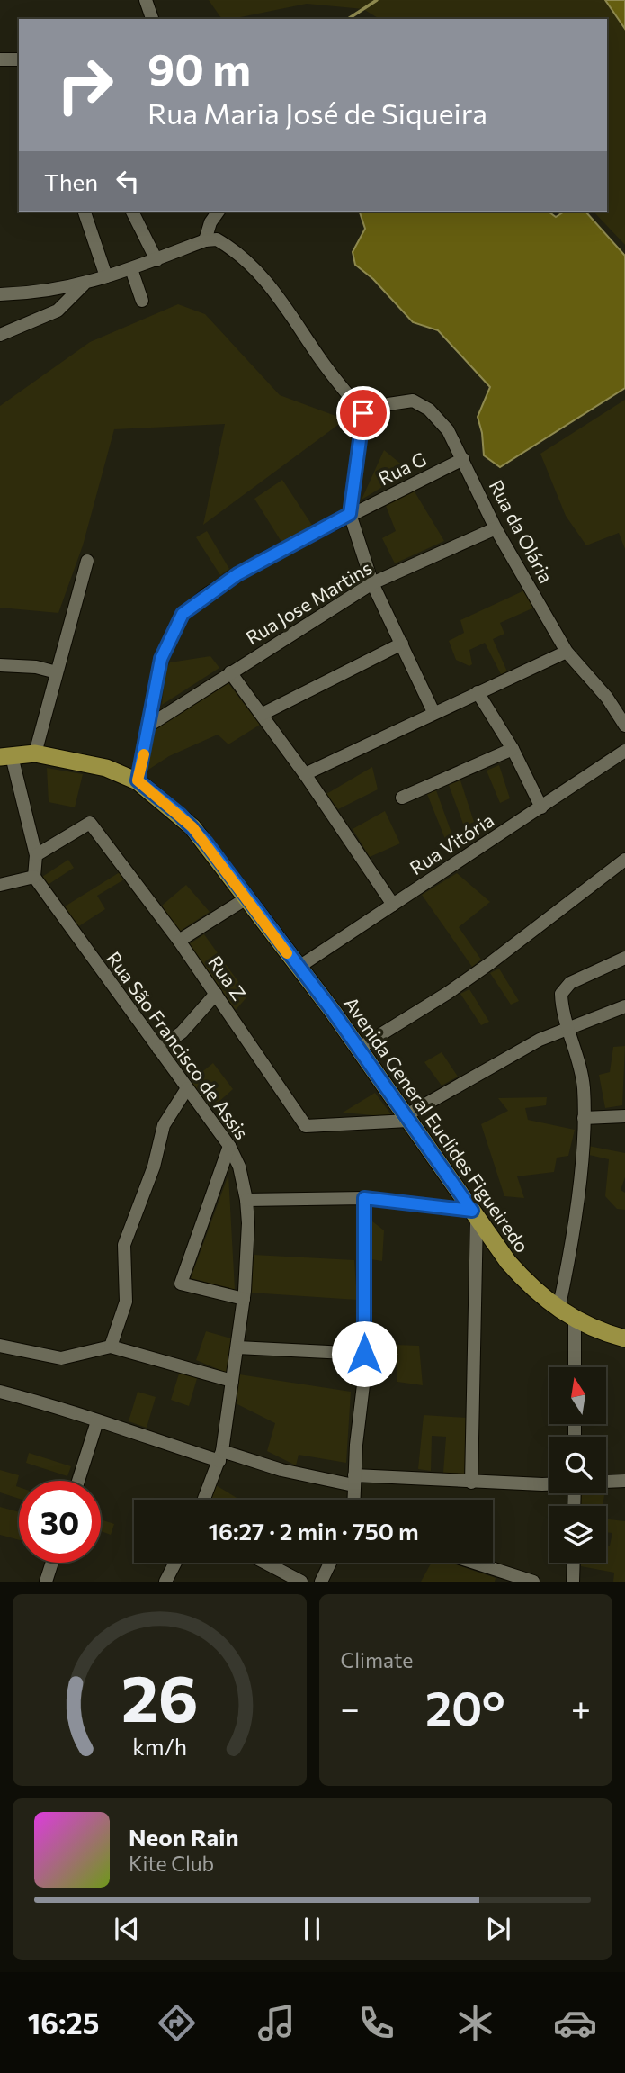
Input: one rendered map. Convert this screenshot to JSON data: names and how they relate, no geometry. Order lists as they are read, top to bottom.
{
  "streets": {
    "main road": ["Avenida General Euclides Figueiredo"],
    "street": [
      "Rua G",
      "Rua da Olária",
      "Rua Jose Martins",
      "Rua Vitória",
      "Rua Z",
      "Rua São Francisco de Assis"
    ]
  },
  "crossings": [
    ["Rua G", "Rua da Olária"],
    ["Rua G", "Rua Jose Martins"],
    ["Rua G", "Avenida General Euclides Figueiredo"],
    ["Rua da Olária", "Rua Jose Martins"],
    ["Rua Vitória", "Avenida General Euclides Figueiredo"],
    ["Rua Z", "Avenida General Euclides Figueiredo"]
  ],
  "north": "top",
  "page": {
    "turn": ["90 m", "Rua Maria José de Siqueira"],
    "then": "Then",
    "limit": "30",
    "trip": "16:27 · 2 min · 750 m",
    "tile": "Climate",
    "heat": ["−", "20°", "+"],
    "song": ["Neon Rain", "Kite Club"],
    "tabs": "16:25",
    "gauge": ["26", "km/h"]
  }
}
